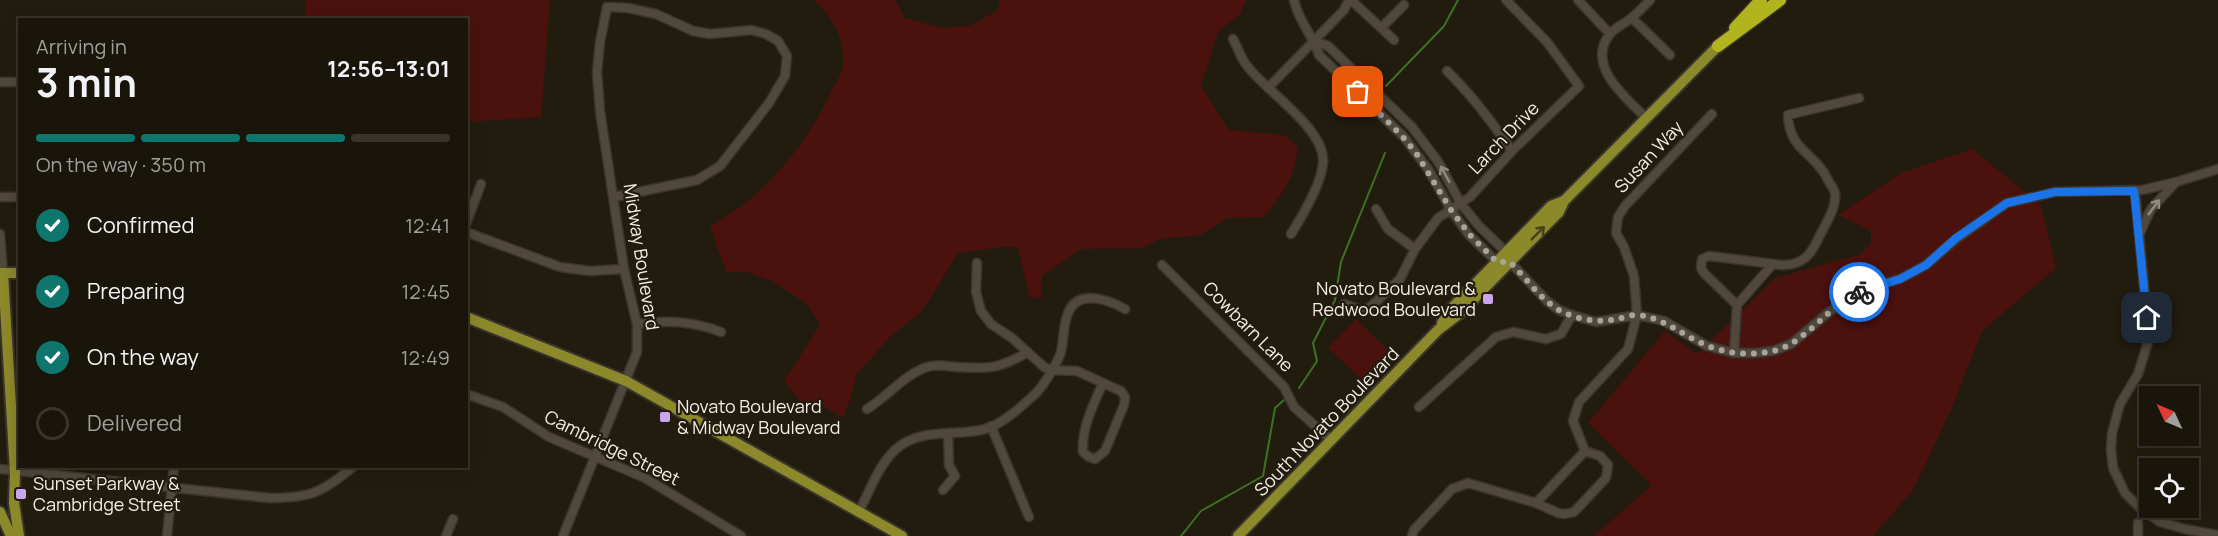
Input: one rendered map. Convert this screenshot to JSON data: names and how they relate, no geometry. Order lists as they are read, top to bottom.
{
  "streets": {
    "main road": ["South Novato Boulevard"],
    "street": [
      "Larch Drive",
      "Susan Way",
      "Midway Boulevard",
      "Cowbarn Lane",
      "Cambridge Street"
    ]
  },
  "crossings": [
    ["Midway Boulevard", "Cambridge Street"],
    ["Cowbarn Lane", "South Novato Boulevard"]
  ],
  "places": {
    "transit": ["Novato Boulevard & Redwood Boulevard", "Novato Boulevard & Midway Boulevard", "Sunset Parkway & Cambridge Street"]
  },
  "north": "top left",
  "page": {
    "heading": ["3 min", "Arriving in", "12:56–13:01"],
    "bar": "On the way · 350 m",
    "list": [
      ["Confirmed", "12:41"],
      ["Preparing", "12:45"],
      ["On the way", "12:49"],
      "Delivered"
    ]
  }
}
